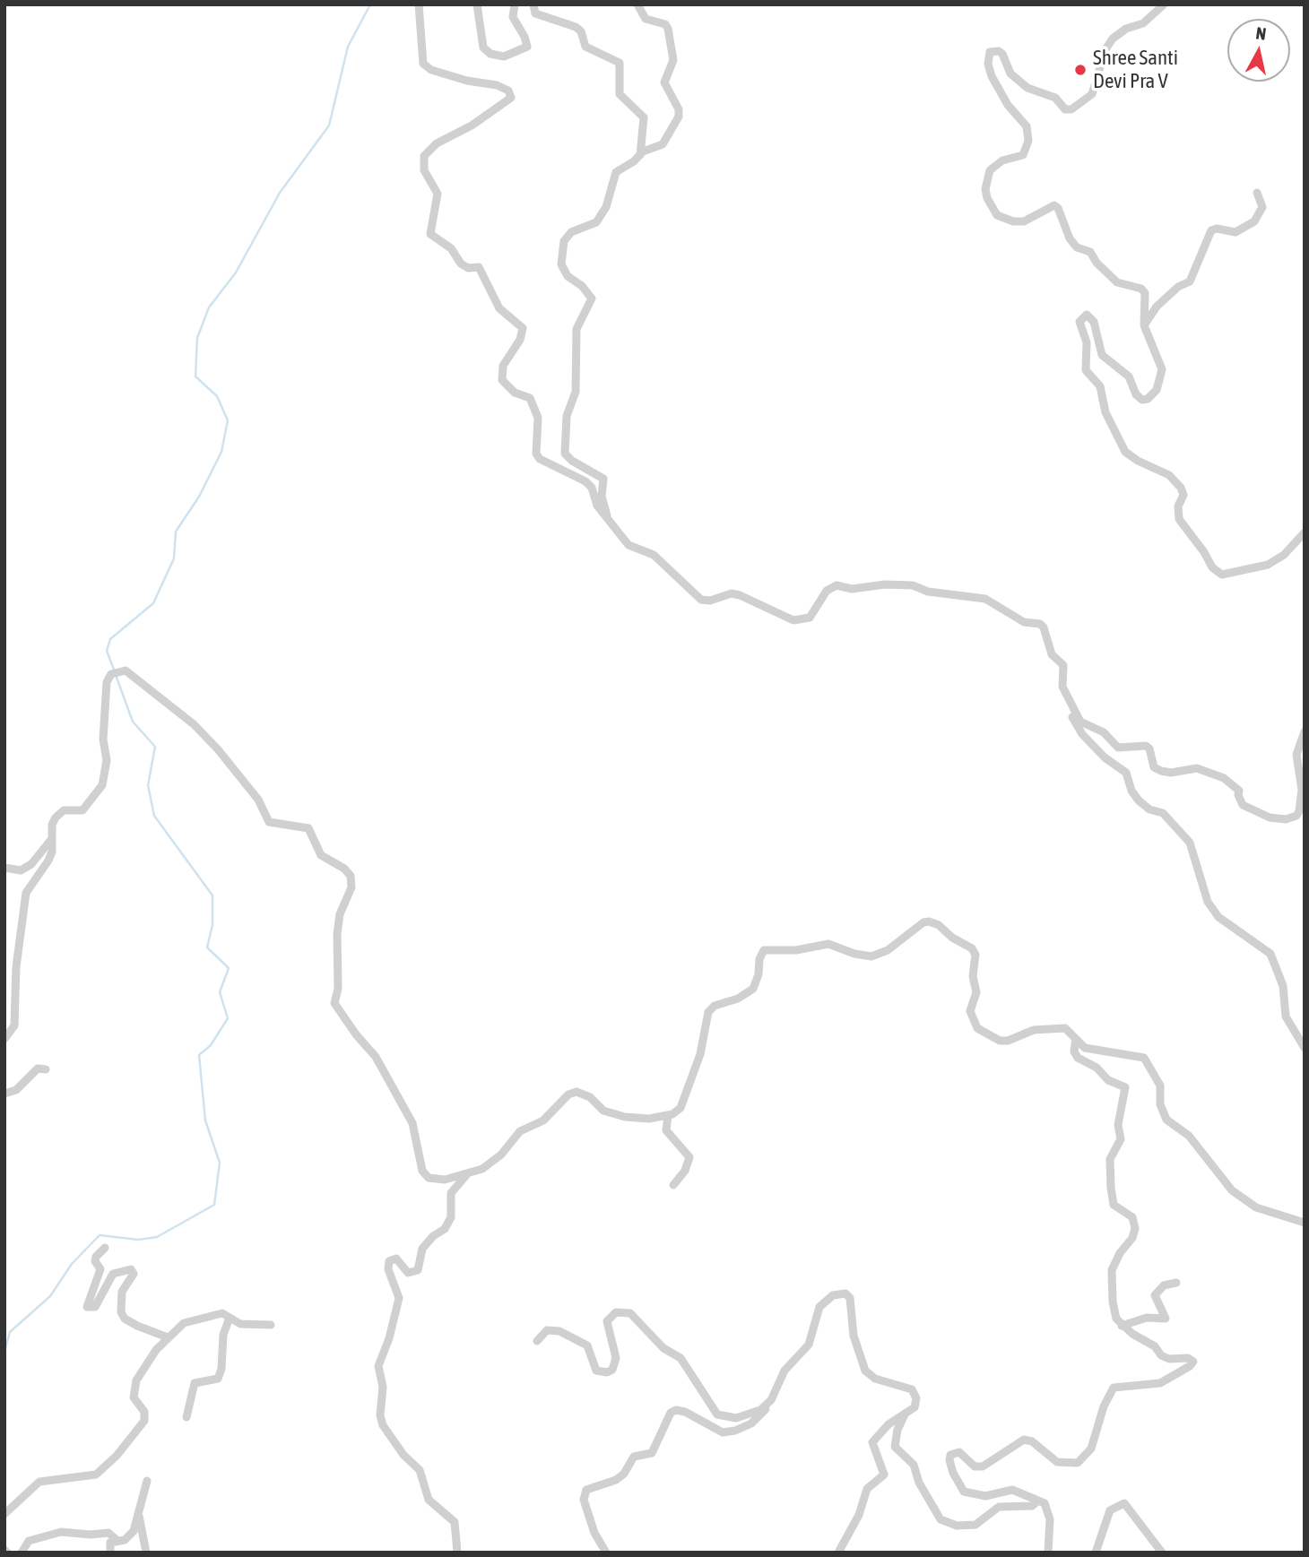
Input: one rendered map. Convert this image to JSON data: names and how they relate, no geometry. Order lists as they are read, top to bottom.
{
  "places": ["Shree Santi Devi Pra V"],
  "north": "top"
}
